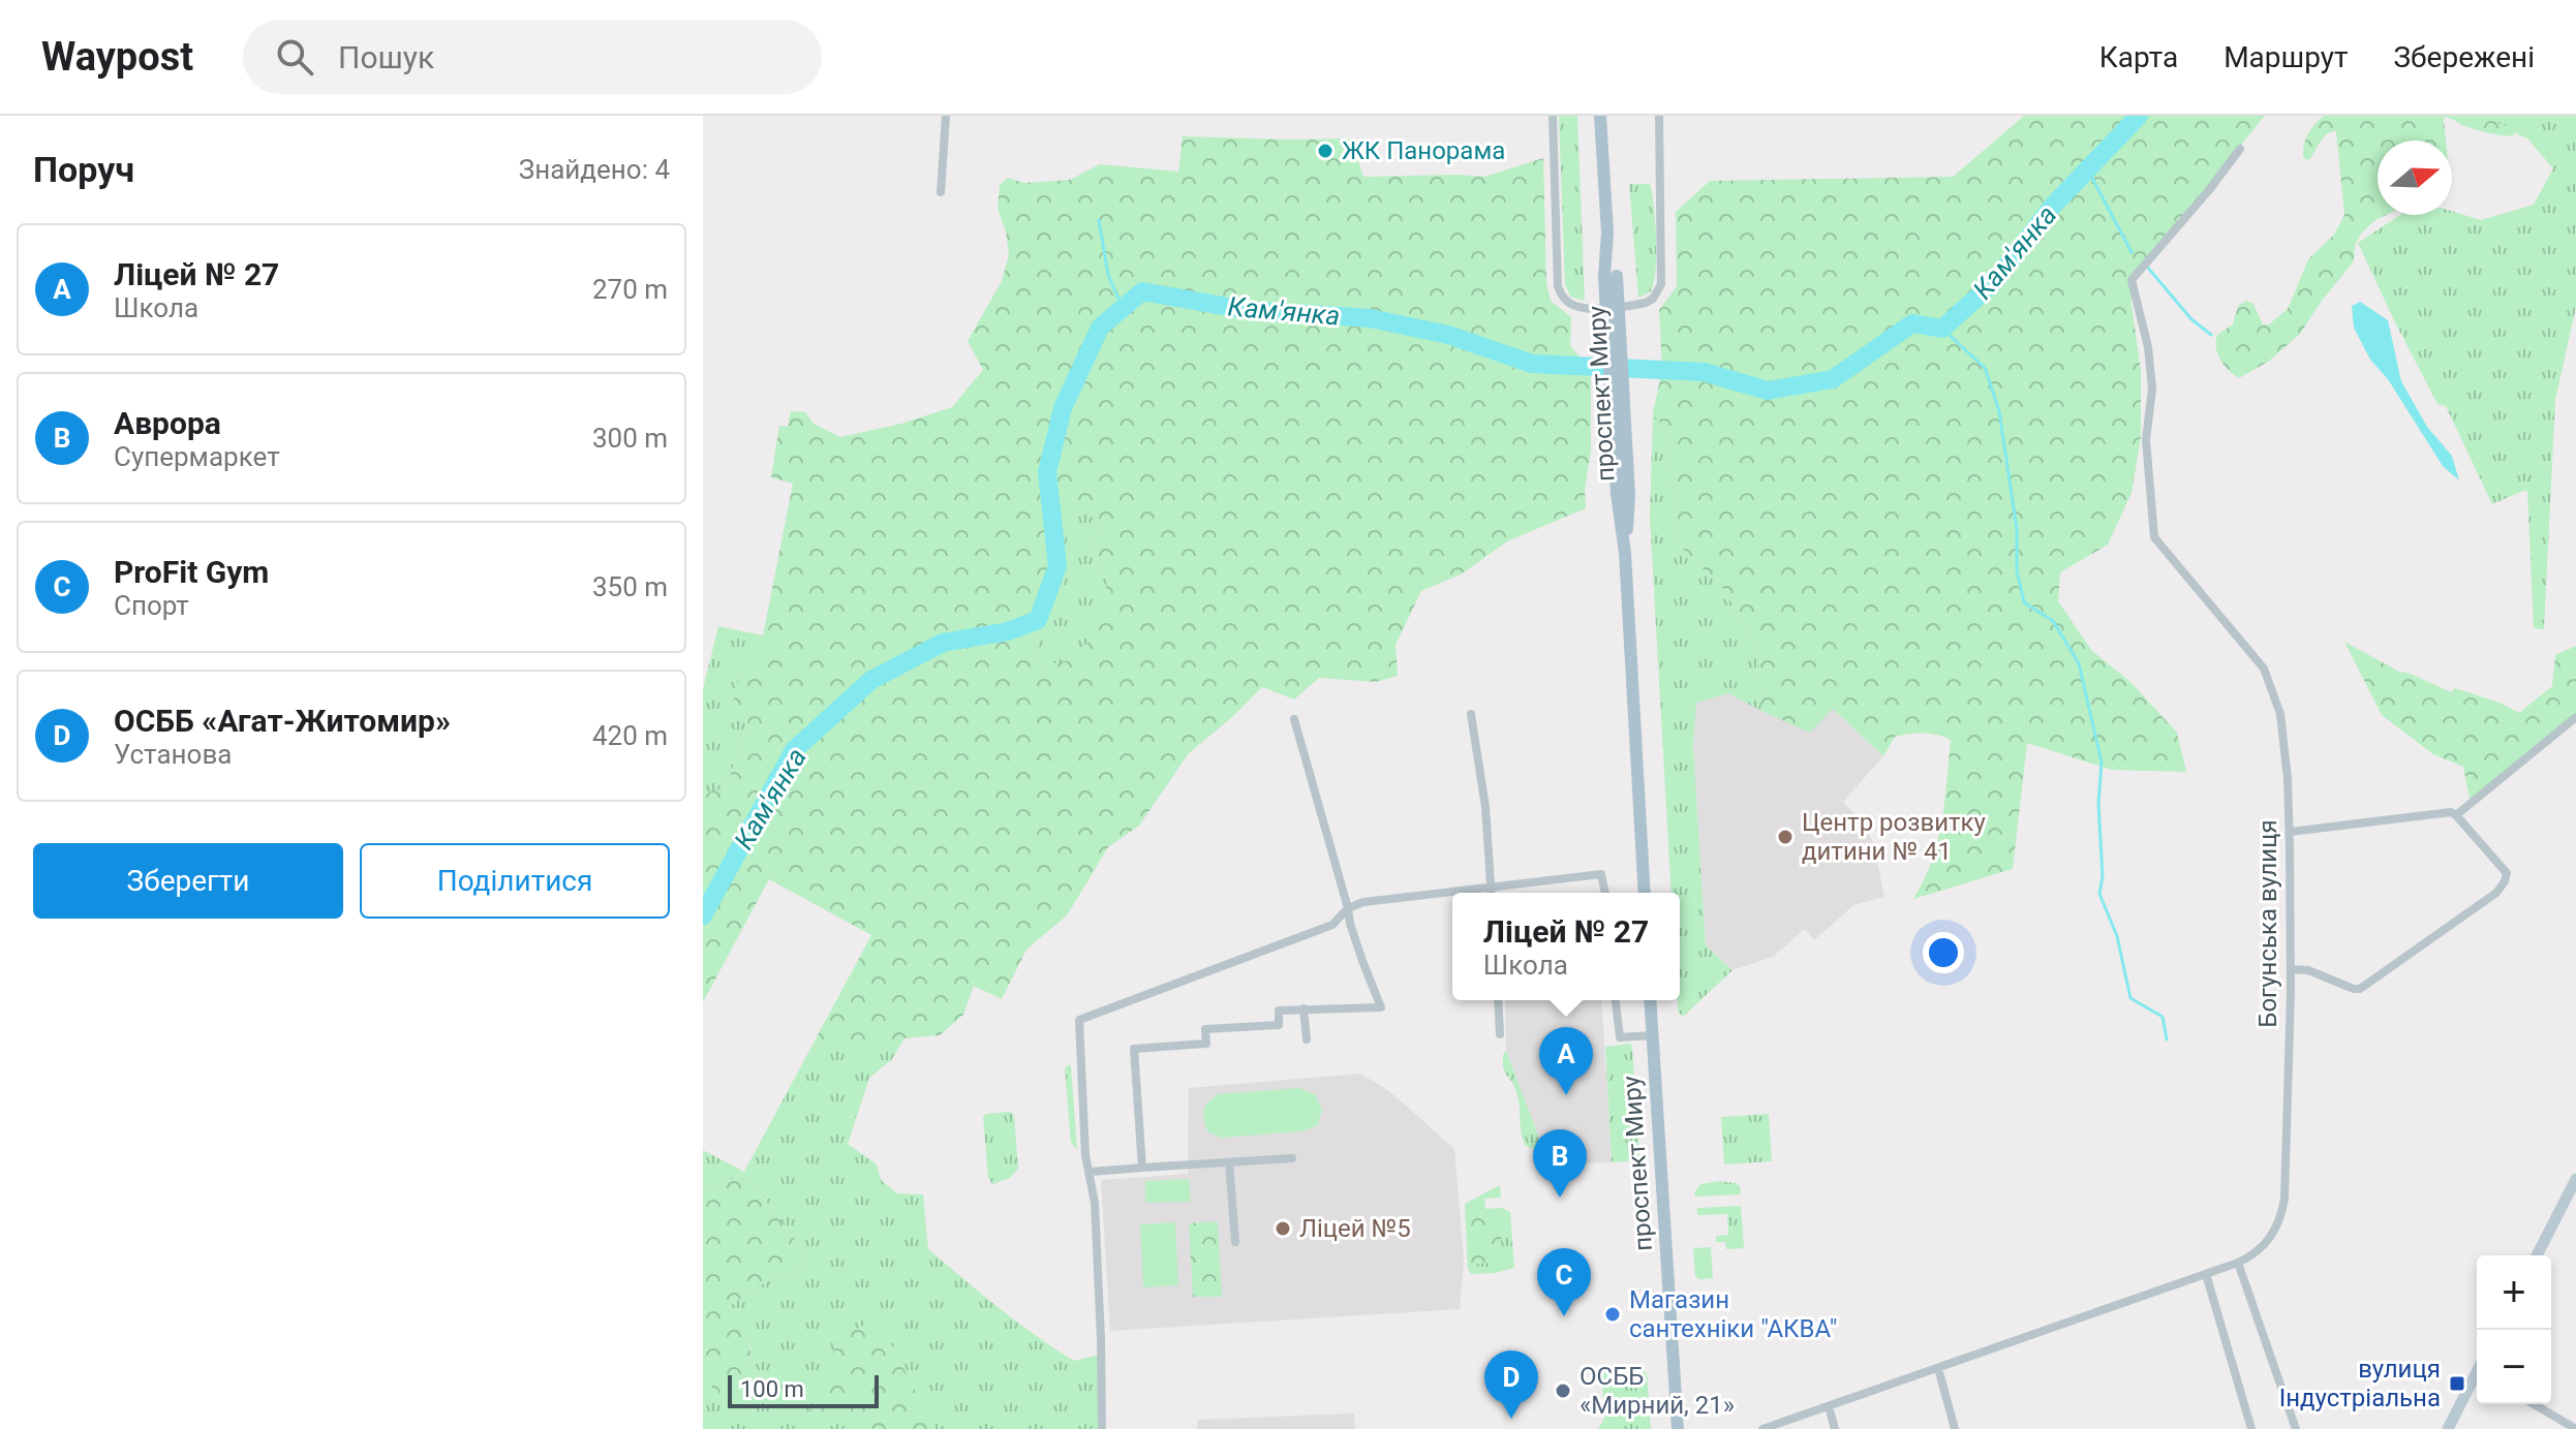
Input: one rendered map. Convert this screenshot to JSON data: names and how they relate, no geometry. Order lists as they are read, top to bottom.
{
  "streets": {
    "main road": ["проспект Миру"],
    "street": ["Богунська вулиця"]
  },
  "water": ["Кам'янка"],
  "places": {
    "other": [
      "ЖК Панорама",
      "Центр розвитку дитини № 41",
      "Ліцей №5",
      "Магазин сантехніки \"АКВА\"",
      "ОСББ «Мирний, 21»"
    ],
    "transit": ["вулиця Індустріальна"]
  },
  "scale_bar": "100 m",
  "north": "right",
  "page": {
    "header": "Waypost",
    "search": "Пошук",
    "nav": ["Карта", "Маршрут", "Збережені"],
    "heading": ["Поруч", "Знайдено: 4"],
    "list": [
      {
        "mark": "A",
        "name": "Ліцей № 27",
        "note": "Школа",
        "value": "270 m"
      },
      {
        "mark": "B",
        "name": "Аврора",
        "note": "Супермаркет",
        "value": "300 m"
      },
      {
        "mark": "C",
        "name": "ProFit Gym",
        "note": "Спорт",
        "value": "350 m"
      },
      {
        "mark": "D",
        "name": "ОСББ «Агат-Житомир»",
        "note": "Установа",
        "value": "420 m"
      }
    ],
    "buttons": ["Зберегти", "Поділитися"],
    "popup": ["Ліцей № 27", "Школа"],
    "pins": [
      "A",
      "B",
      "C",
      "D"
    ],
    "map_buttons": ["+", "−"],
    "scale": "100 m"
  }
}
